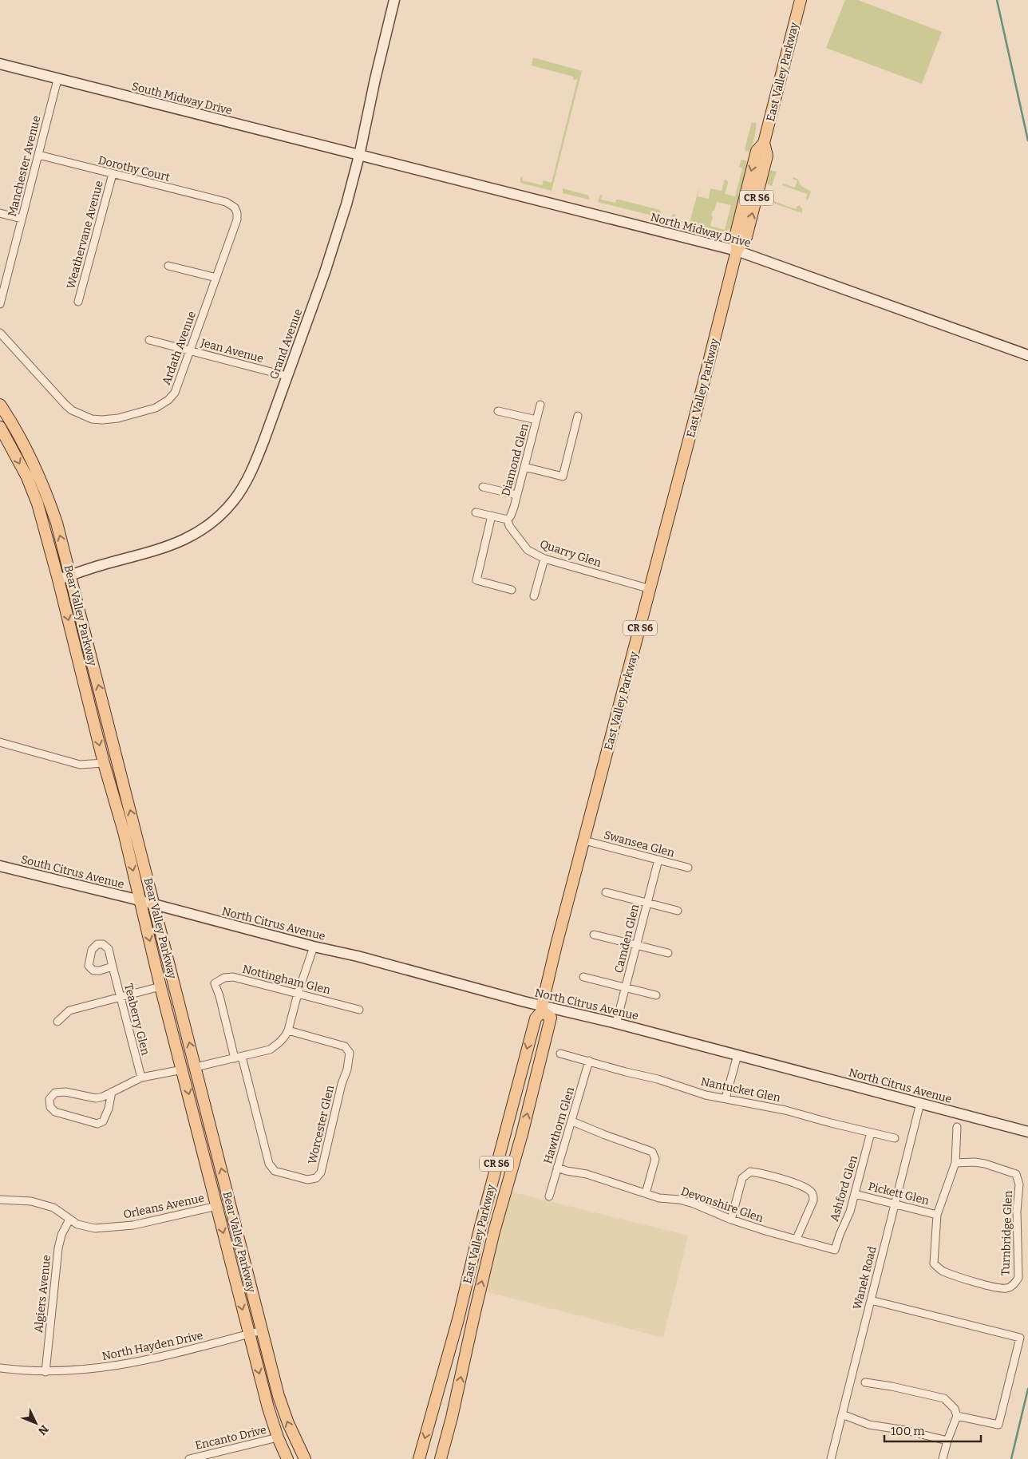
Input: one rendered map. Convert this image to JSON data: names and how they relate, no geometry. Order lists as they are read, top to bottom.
{
  "streets": {
    "main road": ["East Valley Parkway", "CR S6", "Bear Valley Parkway"],
    "street": [
      "South Midway Drive",
      "Manchester Avenue",
      "Dorothy Court",
      "North Midway Drive",
      "Weathervane Avenue",
      "Grand Avenue",
      "Ardath Avenue",
      "Jean Avenue",
      "Diamond Glen",
      "Quarry Glen",
      "Swansea Glen",
      "South Citrus Avenue",
      "North Citrus Avenue",
      "Camden Glen",
      "Nottingham Glen",
      "Teaberry Glen",
      "Nantucket Glen",
      "Worcester Glen",
      "Hawthorn Glen",
      "Ashford Glen",
      "Pickett Glen",
      "Devonshire Glen",
      "Orleans Avenue",
      "Turnbridge Glen",
      "Wanek Road",
      "Algiers Avenue",
      "North Hayden Drive",
      "Encanto Drive"
    ]
  },
  "crossings": [
    ["East Valley Parkway", "North Midway Drive"],
    ["East Valley Parkway", "Quarry Glen"],
    ["East Valley Parkway", "Swansea Glen"],
    ["East Valley Parkway", "North Citrus Avenue"],
    ["South Midway Drive", "Manchester Avenue"],
    ["South Midway Drive", "North Midway Drive"],
    ["South Midway Drive", "Grand Avenue"],
    ["Manchester Avenue", "Dorothy Court"],
    ["Dorothy Court", "Weathervane Avenue"],
    ["Dorothy Court", "Ardath Avenue"],
    ["North Midway Drive", "Grand Avenue"],
    ["Grand Avenue", "Jean Avenue"],
    ["Grand Avenue", "Bear Valley Parkway"],
    ["Ardath Avenue", "Jean Avenue"],
    ["Diamond Glen", "Quarry Glen"],
    ["Bear Valley Parkway", "South Citrus Avenue"],
    ["Bear Valley Parkway", "North Citrus Avenue"],
    ["Bear Valley Parkway", "Orleans Avenue"],
    ["Bear Valley Parkway", "North Hayden Drive"],
    ["Bear Valley Parkway", "Encanto Drive"],
    ["Swansea Glen", "Camden Glen"],
    ["South Citrus Avenue", "North Citrus Avenue"],
    ["North Citrus Avenue", "Camden Glen"],
    ["North Citrus Avenue", "Wanek Road"],
    ["Nottingham Glen", "Worcester Glen"],
    ["Nantucket Glen", "Hawthorn Glen"],
    ["Nantucket Glen", "Ashford Glen"],
    ["Hawthorn Glen", "Devonshire Glen"],
    ["Ashford Glen", "Pickett Glen"],
    ["Ashford Glen", "Devonshire Glen"],
    ["Pickett Glen", "Turnbridge Glen"],
    ["Pickett Glen", "Wanek Road"],
    ["Orleans Avenue", "Algiers Avenue"],
    ["Algiers Avenue", "North Hayden Drive"]
  ],
  "scale_bar": "100 m",
  "north": "bottom right"
}
